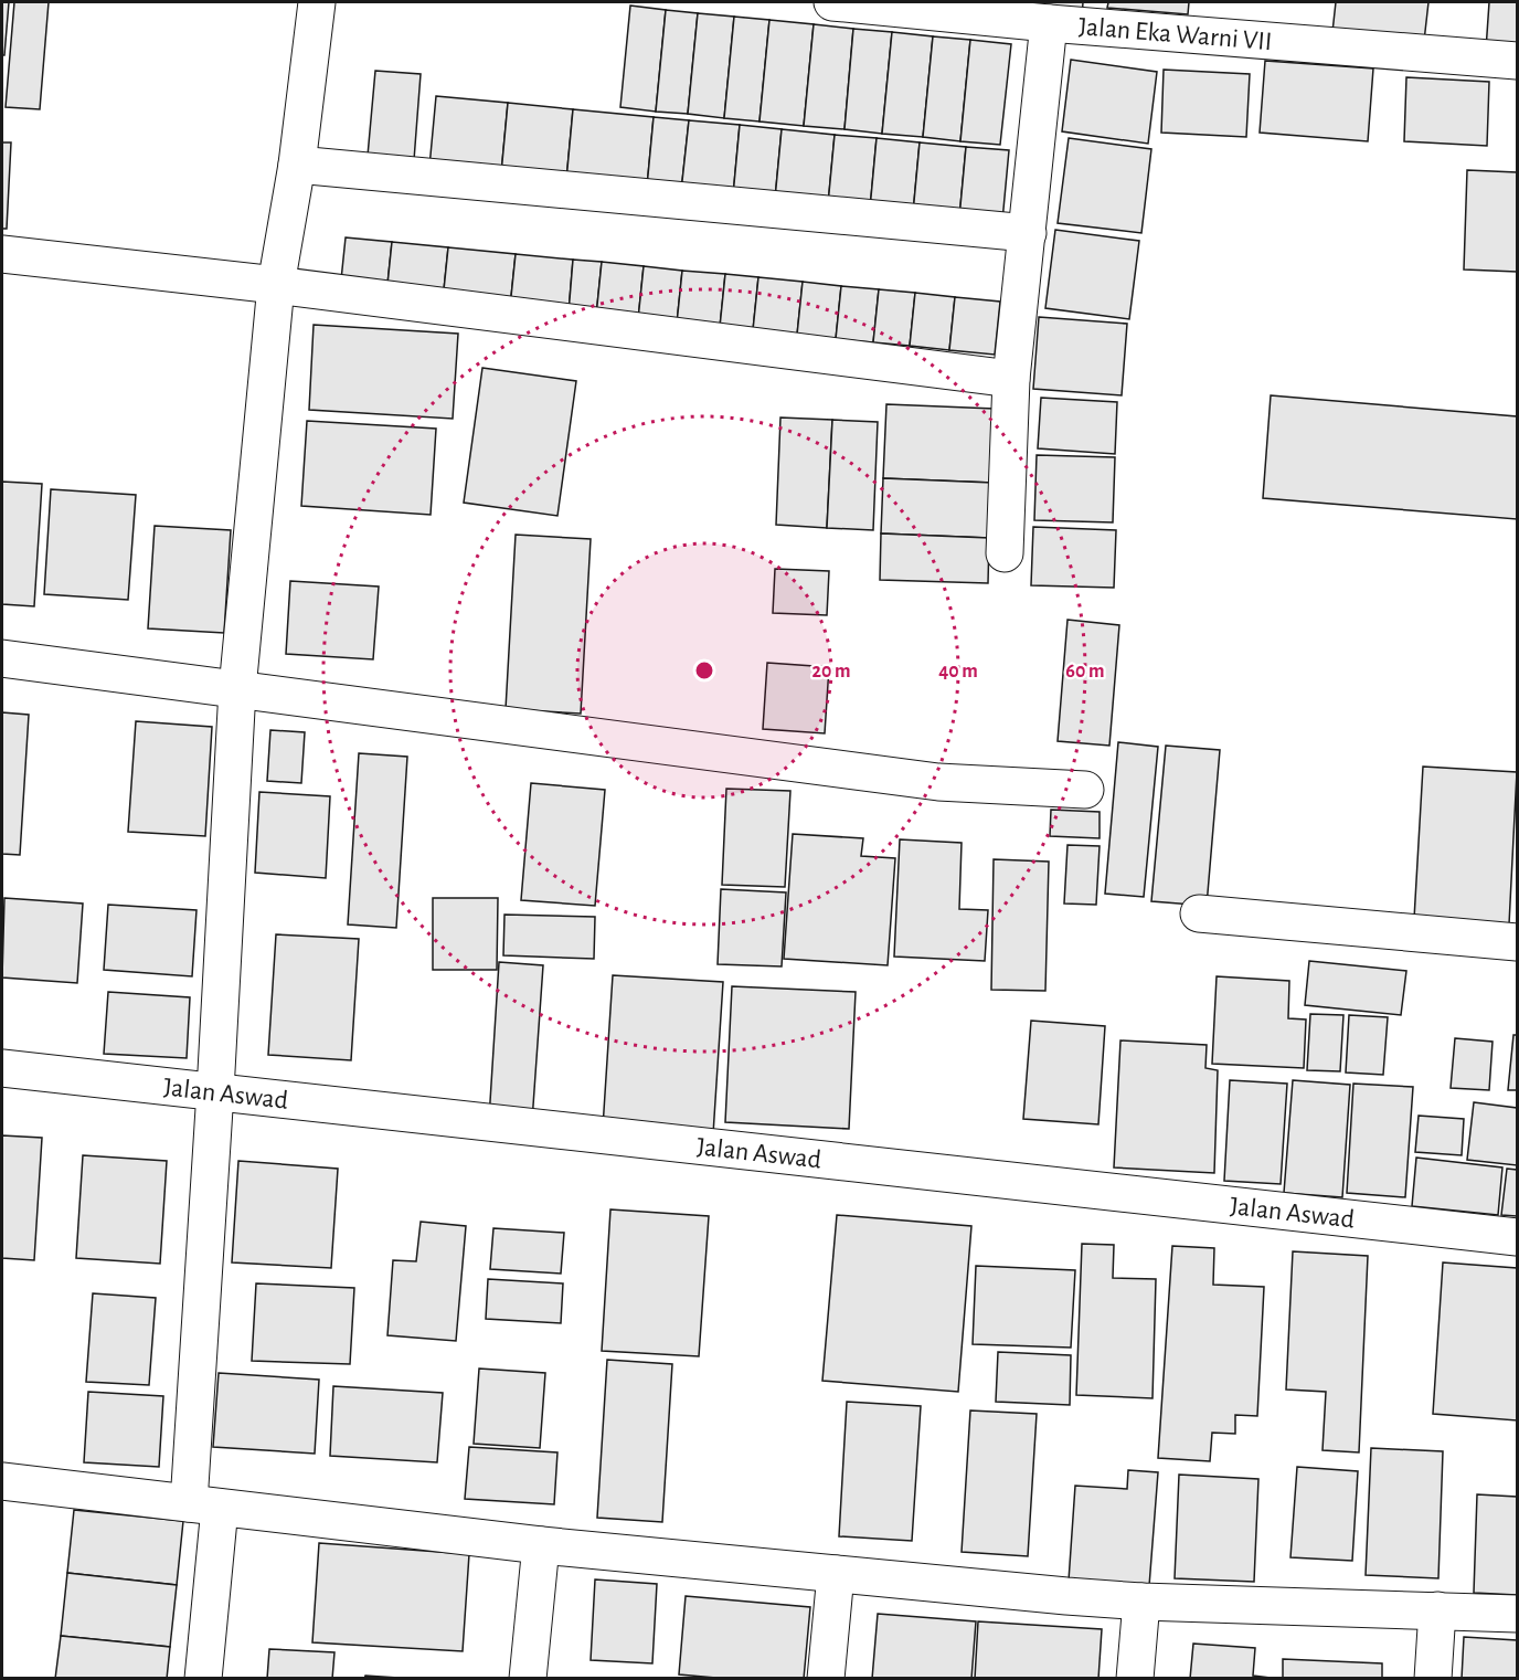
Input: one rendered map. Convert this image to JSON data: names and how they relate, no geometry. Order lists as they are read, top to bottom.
{
  "streets": {
    "street": ["Jalan Eka Warni VII", "Jalan Aswad"]
  },
  "rings": ["20 m", "40 m", "60 m"]
}
